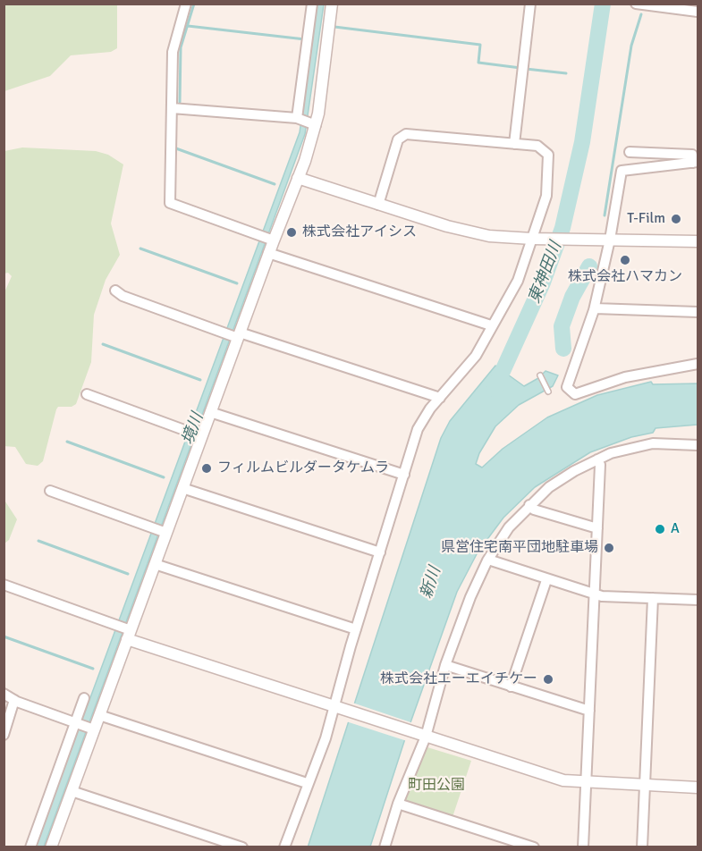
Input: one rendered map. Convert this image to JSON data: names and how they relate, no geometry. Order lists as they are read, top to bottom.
{
  "water": ["東神田川", "境川", "新川"],
  "parks": ["町田公園"],
  "places": [
    "T-Film",
    "株式会社アイシス",
    "株式会社ハマカン",
    "フィルムビルダータケムラ",
    "A",
    "県営住宅南平団地駐車場",
    "株式会社エーエイチケー"
  ]
}
